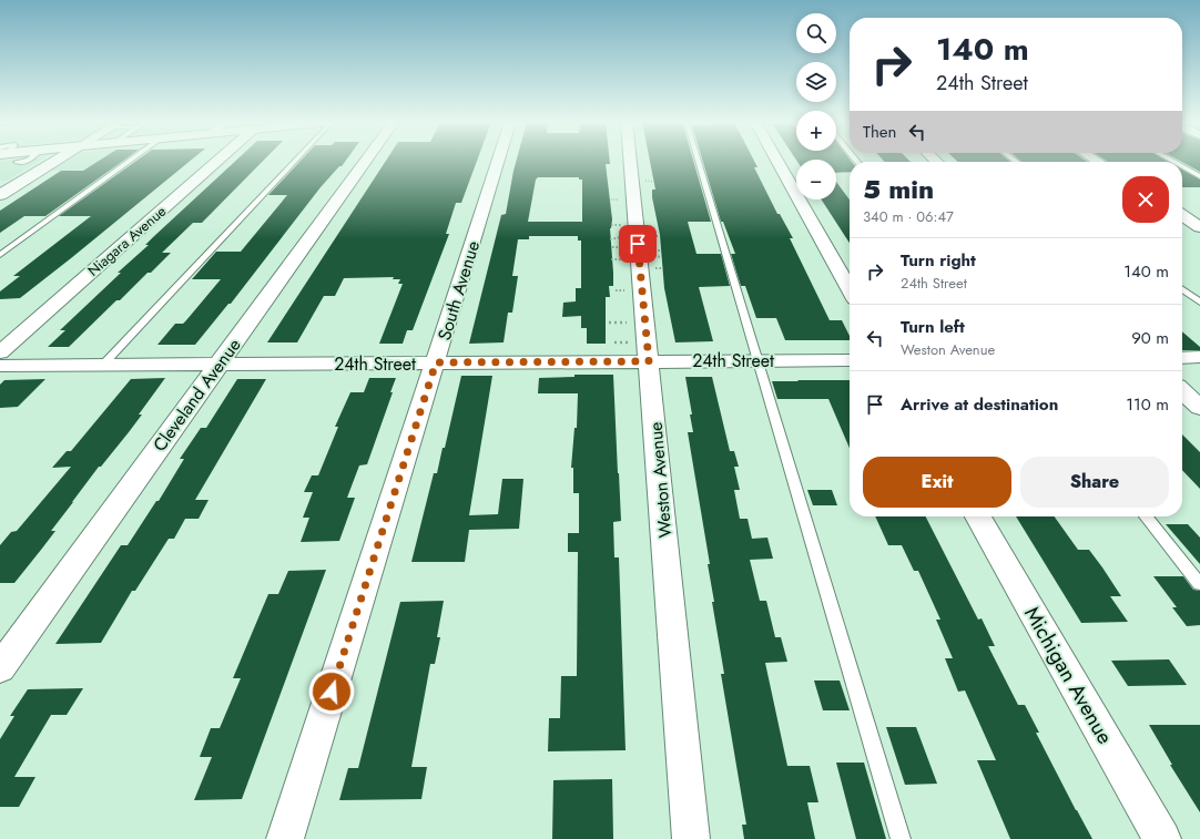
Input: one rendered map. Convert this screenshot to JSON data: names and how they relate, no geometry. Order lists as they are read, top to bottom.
{
  "streets": {
    "street": [
      "Niagara Avenue",
      "South Avenue",
      "24th Street",
      "Cleveland Avenue",
      "Weston Avenue",
      "Michigan Avenue"
    ]
  },
  "crossings": [
    ["South Avenue", "24th Street"],
    ["24th Street", "Cleveland Avenue"],
    ["24th Street", "Weston Avenue"]
  ],
  "page": {
    "map_buttons": ["+", "−"],
    "turn": ["140 m", "24th Street"],
    "then": "Then",
    "heading": ["5 min", "340 m · 06:47"],
    "list": [
      {
        "name": "Turn right",
        "note": "24th Street",
        "value": "140 m"
      },
      {
        "name": "Turn left",
        "note": "Weston Avenue",
        "value": "90 m"
      },
      {
        "name": "Arrive at destination",
        "value": "110 m"
      }
    ],
    "buttons": ["Exit", "Share"]
  }
}
